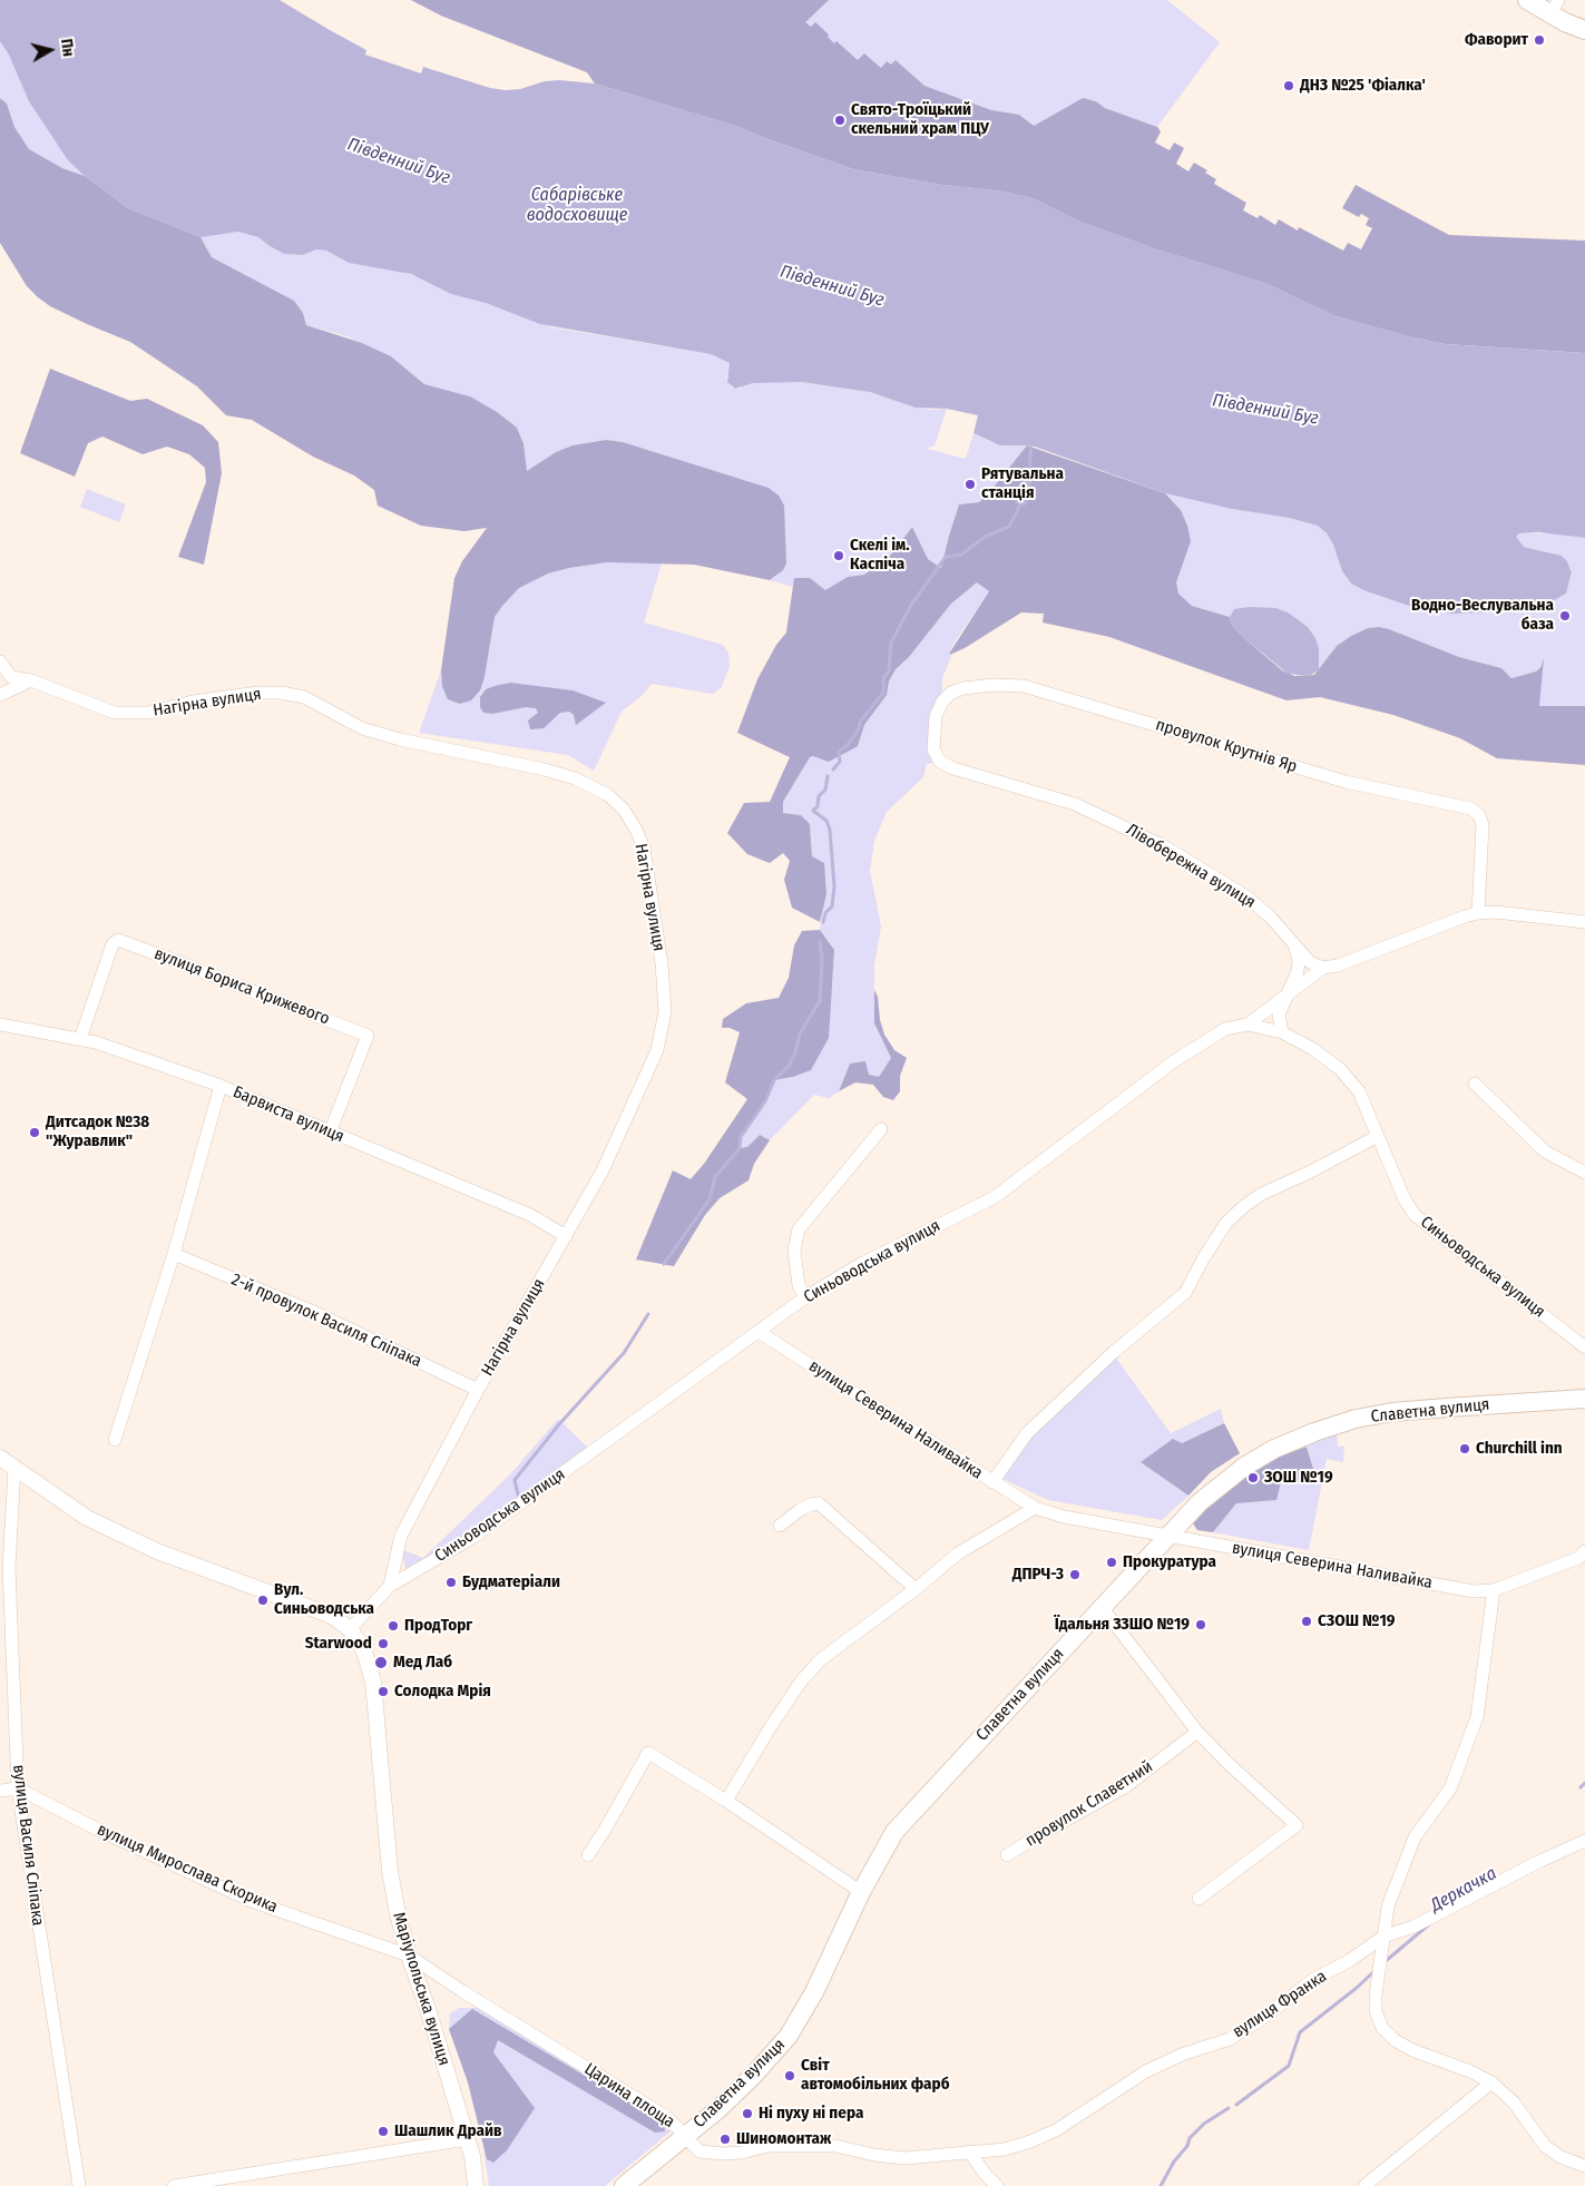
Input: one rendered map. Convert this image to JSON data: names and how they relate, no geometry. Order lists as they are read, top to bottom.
{
  "streets": {
    "main road": ["Славетна вулиця"],
    "street": [
      "Нагірна вулиця",
      "провулок Крутнів Яр",
      "Лівобережна вулиця",
      "вулиця Бориса Крижевого",
      "Барвиста вулиця",
      "Синьоводська вулиця",
      "2-й провулок Василя Сліпака",
      "вулиця Северина Наливайка",
      "провулок Славетний",
      "вулиця Василя Сліпака",
      "вулиця Мирослава Скорика",
      "Маріупольська вулиця",
      "вулиця Франка",
      "Царина площа"
    ]
  },
  "crossings": [
    ["Нагірна вулиця", "Барвиста вулиця"],
    ["Нагірна вулиця", "Синьоводська вулиця"],
    ["Нагірна вулиця", "2-й провулок Василя Сліпака"],
    ["провулок Крутнів Яр", "Лівобережна вулиця"],
    ["вулиця Бориса Крижевого", "Барвиста вулиця"],
    ["Синьоводська вулиця", "вулиця Северина Наливайка"],
    ["Синьоводська вулиця", "Маріупольська вулиця"],
    ["Славетна вулиця", "вулиця Северина Наливайка"],
    ["Славетна вулиця", "Царина площа"],
    ["вулиця Василя Сліпака", "вулиця Мирослава Скорика"],
    ["вулиця Мирослава Скорика", "Маріупольська вулиця"],
    ["вулиця Мирослава Скорика", "Царина площа"],
    ["Маріупольська вулиця", "Царина площа"],
    ["вулиця Франка", "Царина площа"]
  ],
  "water": ["Південний Буг", "Сабарівське водосховище", "Деркачка"],
  "places": [
    "Фаворит",
    "ДНЗ №25 'Фіалка'",
    "Свято-Троїцький скельний храм ПЦУ",
    "Рятувальна станція",
    "Скелі ім. Каспіча",
    "Водно-Веслувальна база",
    "Дитсадок №38 \"Журавлик\"",
    "Churchill inn",
    "ЗОШ №19",
    "Прокуратура",
    "ДПРЧ-3",
    "Будматеріали",
    "Вул. Синьоводська",
    "СЗОШ №19",
    "Їдальня ЗЗШО №19",
    "ПродТорг",
    "Starwood",
    "Мед Лаб",
    "Солодка Мрія",
    "Світ автомобільних фарб",
    "Ні пуху ні пера",
    "Шашлик Драйв",
    "Шиномонтаж"
  ],
  "north": "right"
}
